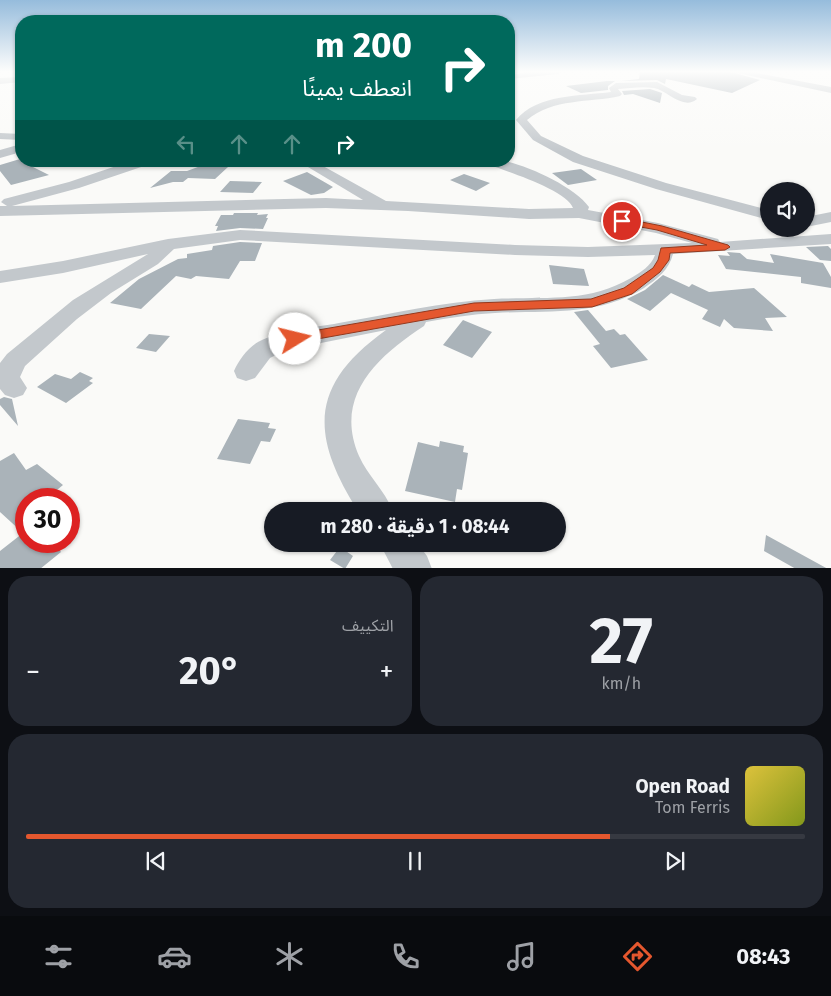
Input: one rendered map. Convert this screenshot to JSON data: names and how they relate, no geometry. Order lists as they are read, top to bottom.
{
  "page": {
    "turn": ["200 m", "انعطف يمينًا"],
    "limit": "30",
    "trip": "08:44 · 1 دقيقة · 280 m",
    "tile": [
      ["27", "km/h"],
      "التكييف"
    ],
    "heat": ["−", "20°", "+"],
    "song": ["Open Road", "Tom Ferris"],
    "tabs": "08:43"
  }
}
